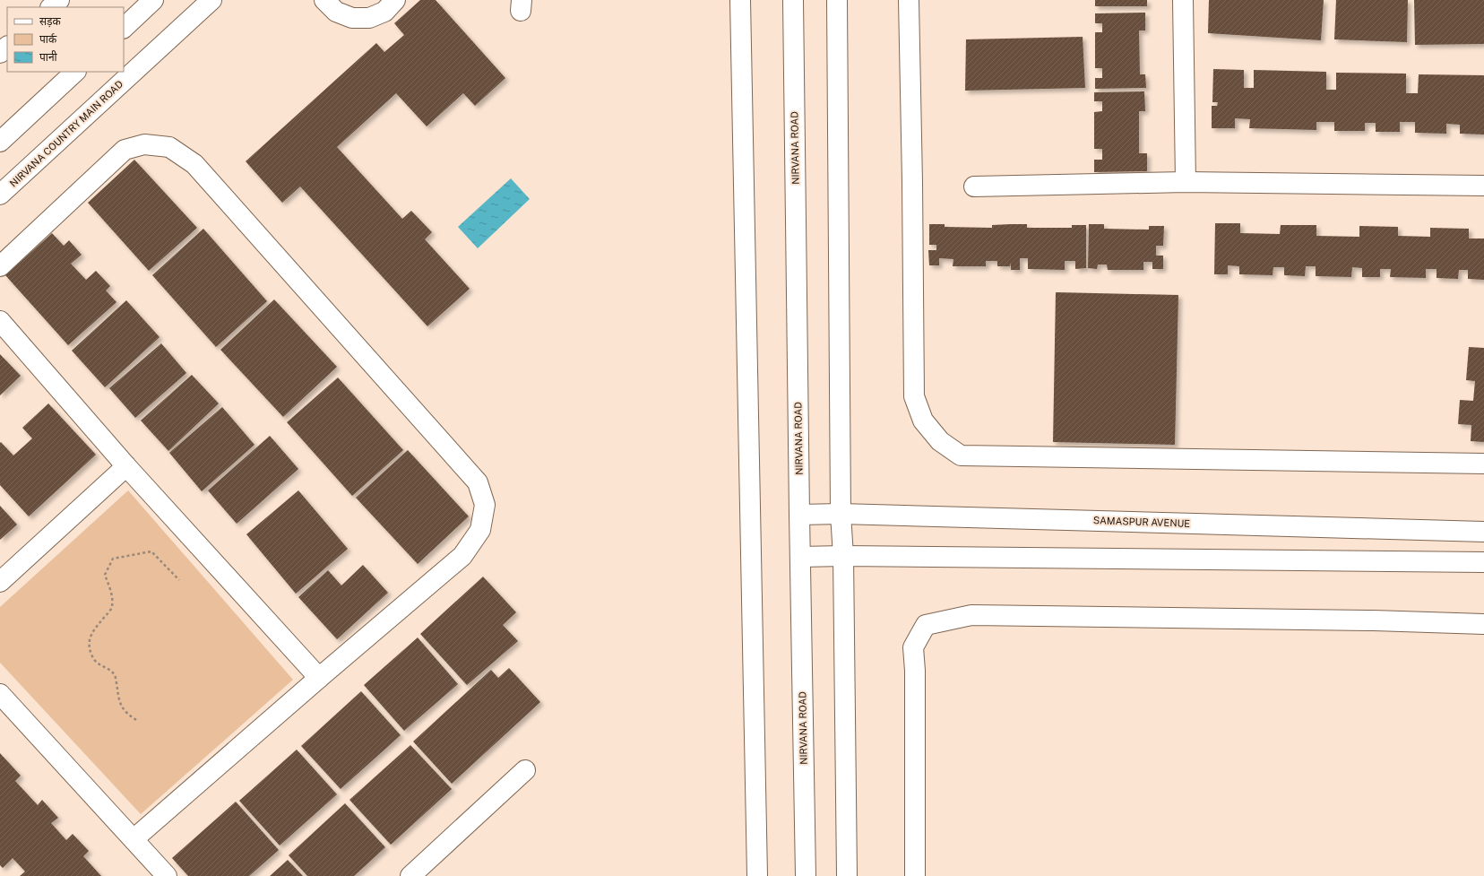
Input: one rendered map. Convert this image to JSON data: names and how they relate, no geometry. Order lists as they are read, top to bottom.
{
  "streets": {
    "street": ["NIRVANA COUNTRY MAIN ROAD", "NIRVANA ROAD", "SAMASPUR AVENUE"]
  },
  "crossings": [
    ["NIRVANA ROAD", "SAMASPUR AVENUE"]
  ],
  "legend": ["सड़क", "पार्क", "पानी"]
}
